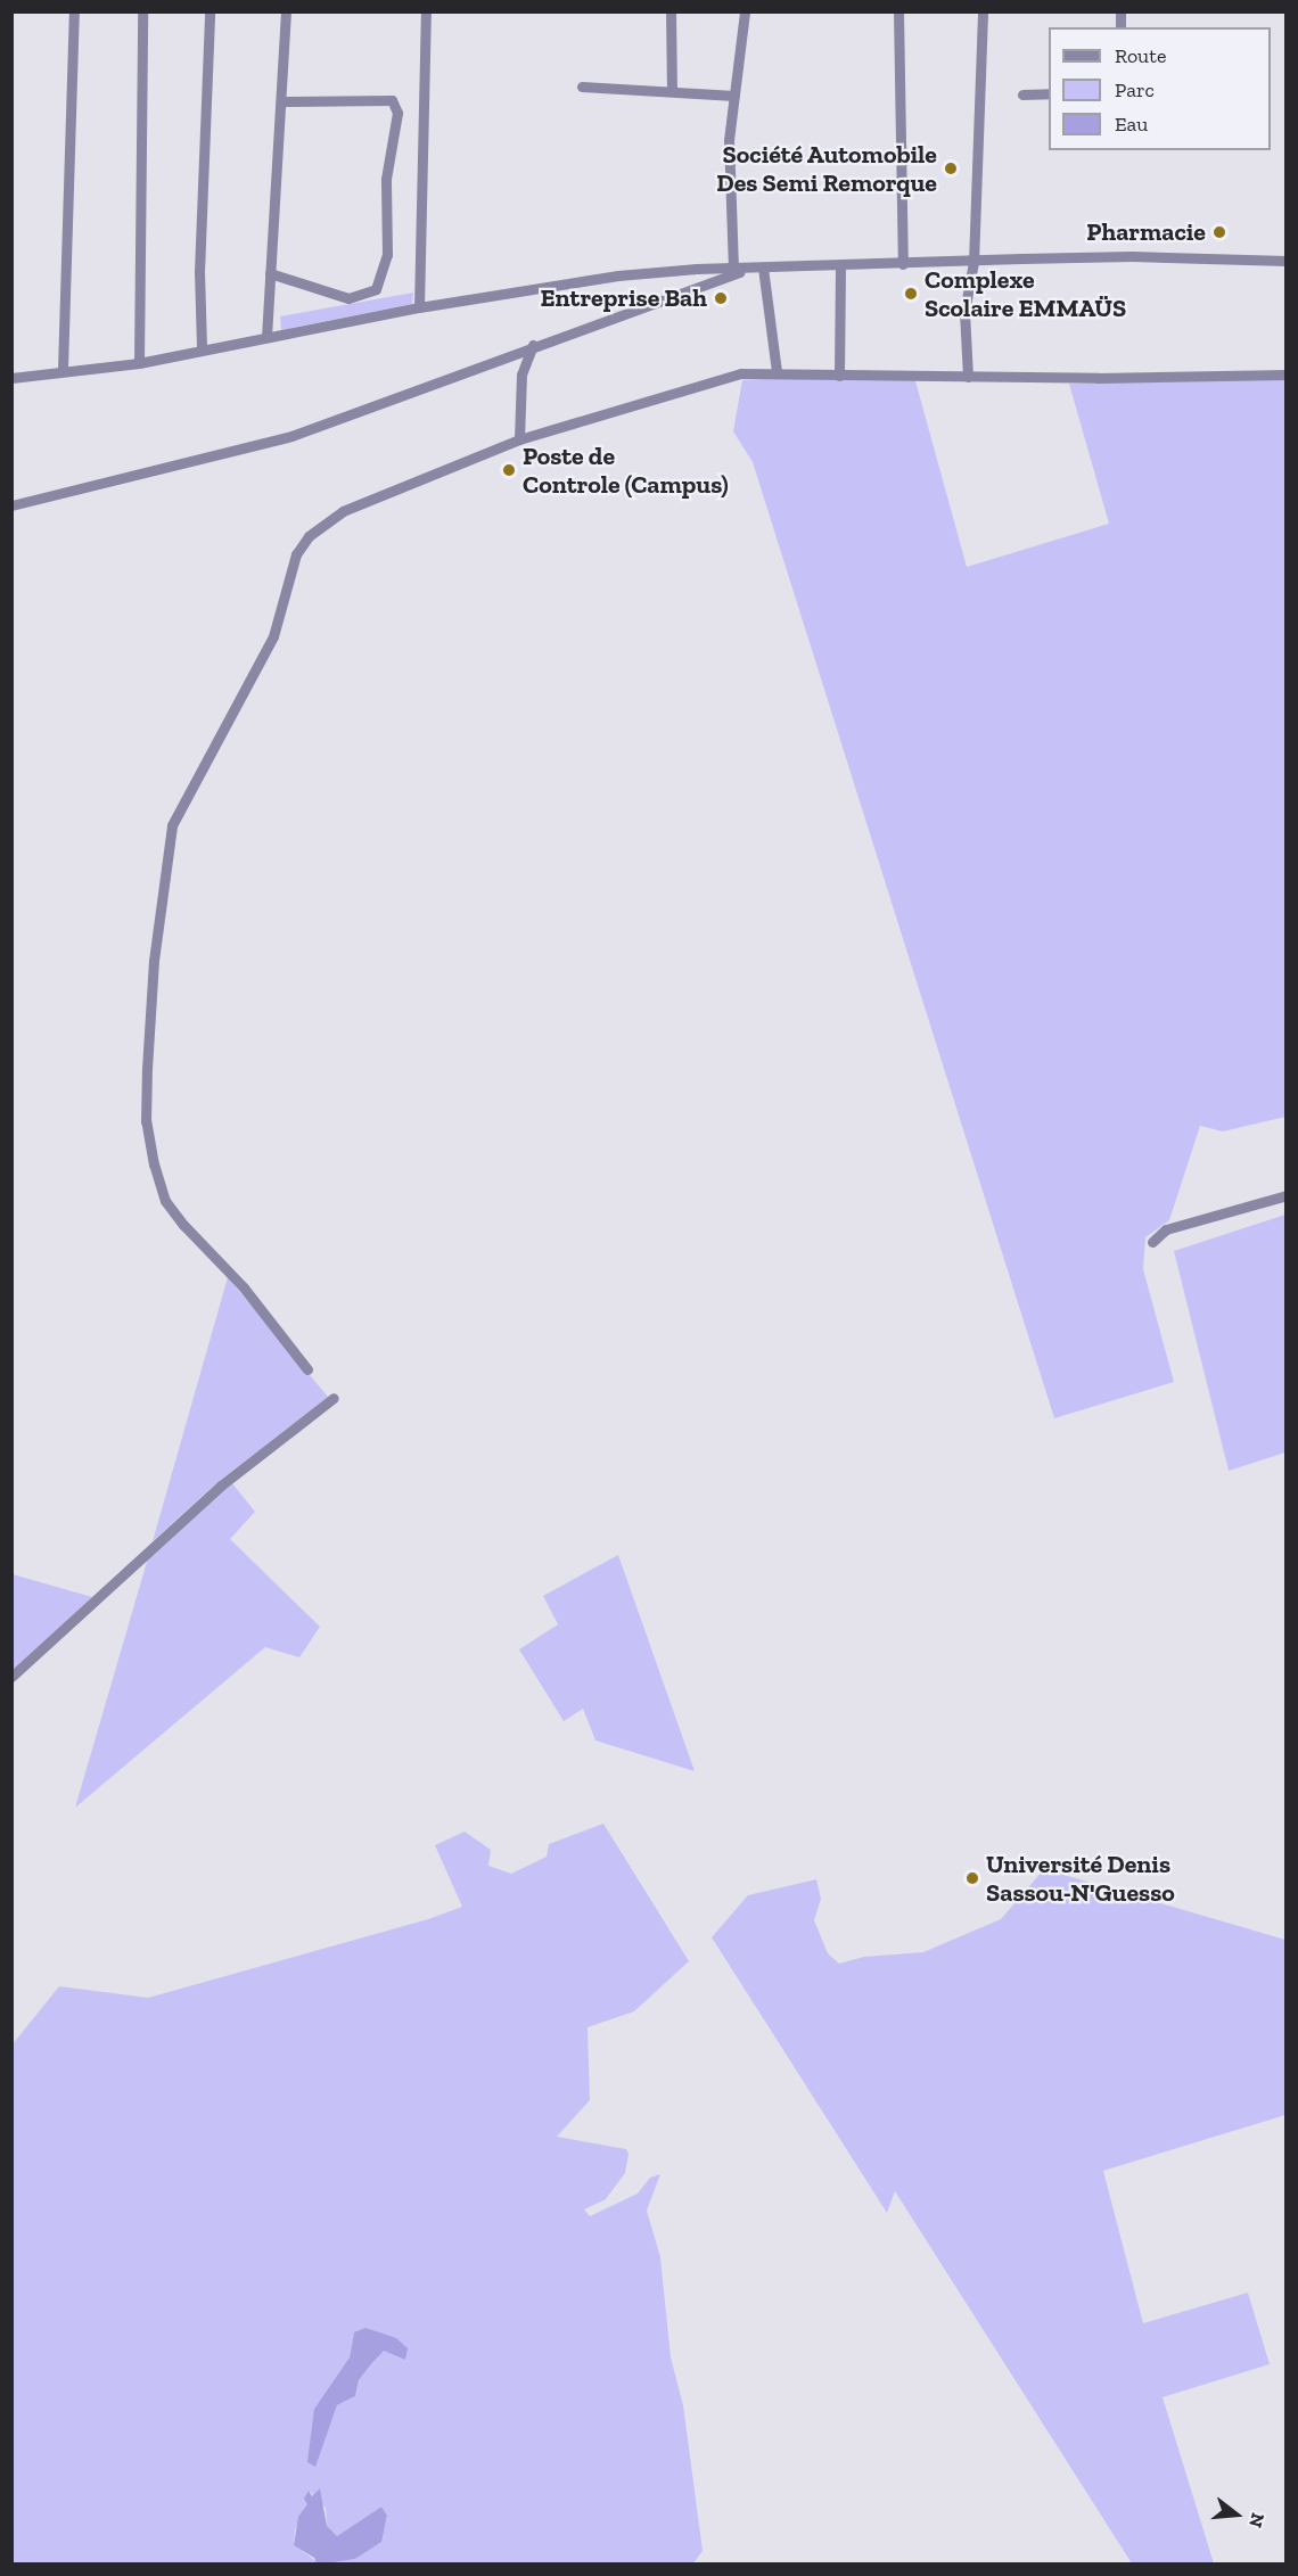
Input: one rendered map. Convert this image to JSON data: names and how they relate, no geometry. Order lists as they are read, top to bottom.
{
  "places": [
    "Société Automobile Des Semi Remorque",
    "Pharmacie",
    "Complexe Scolaire EMMAÜS",
    "Entreprise Bah",
    "Poste de Controle (Campus)",
    "Université Denis Sassou-N'Guesso"
  ],
  "legend": ["Route", "Parc", "Eau"],
  "north": "right"
}
